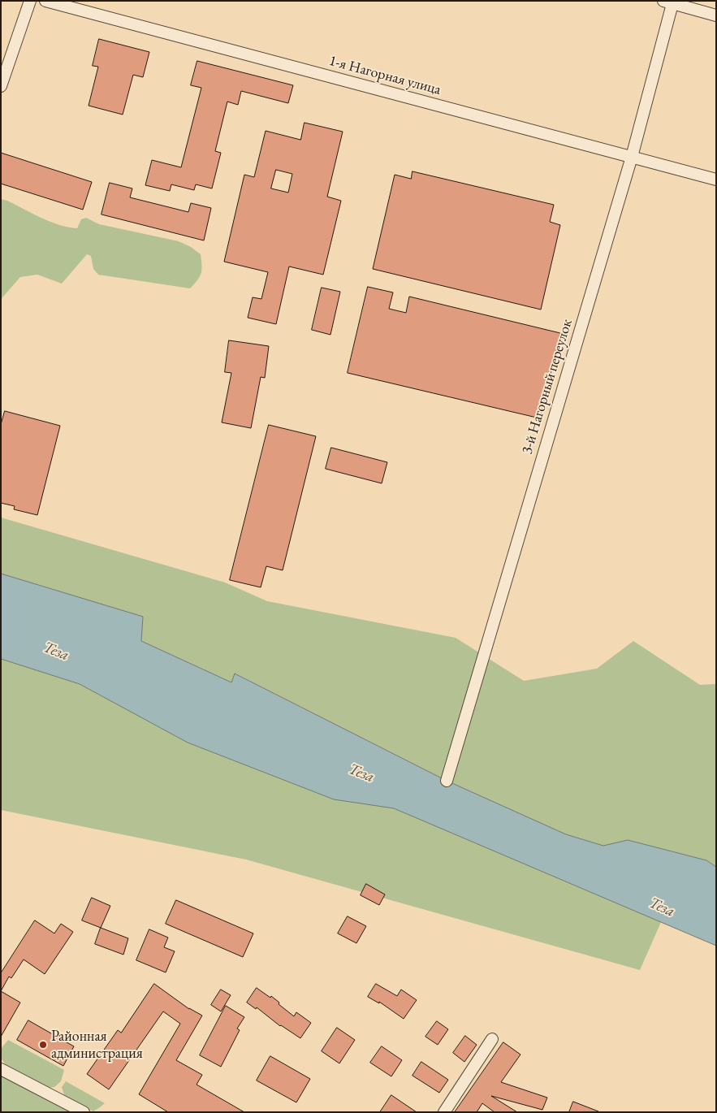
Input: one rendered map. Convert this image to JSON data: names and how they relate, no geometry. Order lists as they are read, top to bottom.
{
  "streets": {
    "street": ["1-я Нагорная улица", "3-й Нагорный переулок"]
  },
  "crossings": [
    ["1-я Нагорная улица", "3-й Нагорный переулок"]
  ],
  "water": ["Теза"],
  "places": ["Районная администрация"]
}
